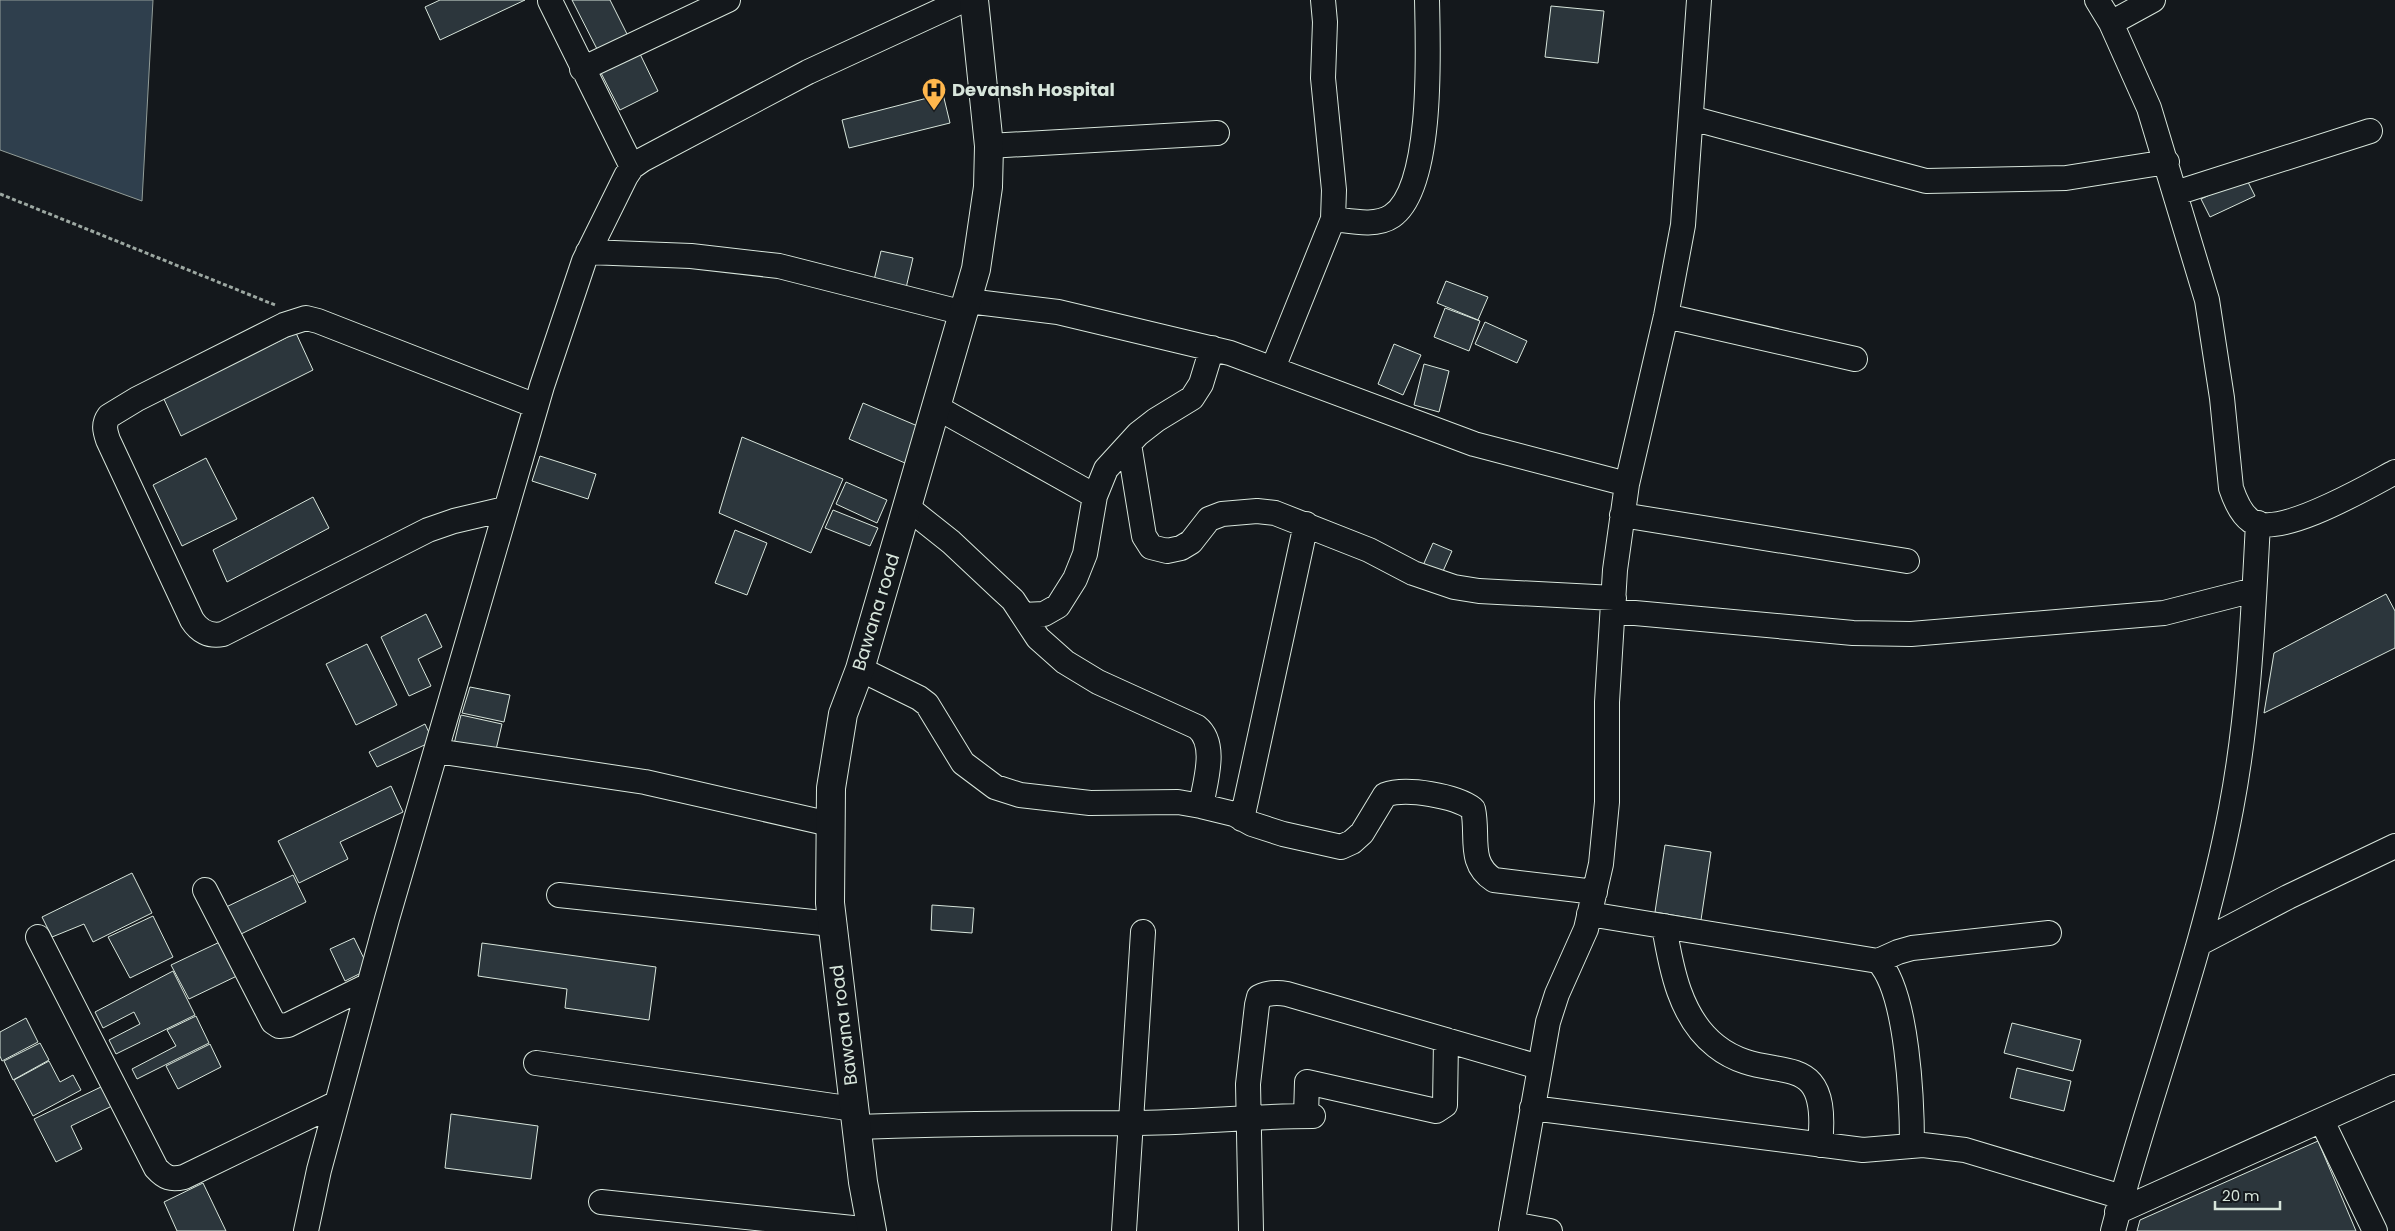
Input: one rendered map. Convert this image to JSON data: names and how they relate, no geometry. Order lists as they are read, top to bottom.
{
  "streets": {
    "main road": ["Bawana road"]
  },
  "places": {
    "hospital": ["Devansh Hospital"]
  },
  "scale_bar": "20 m"
}
